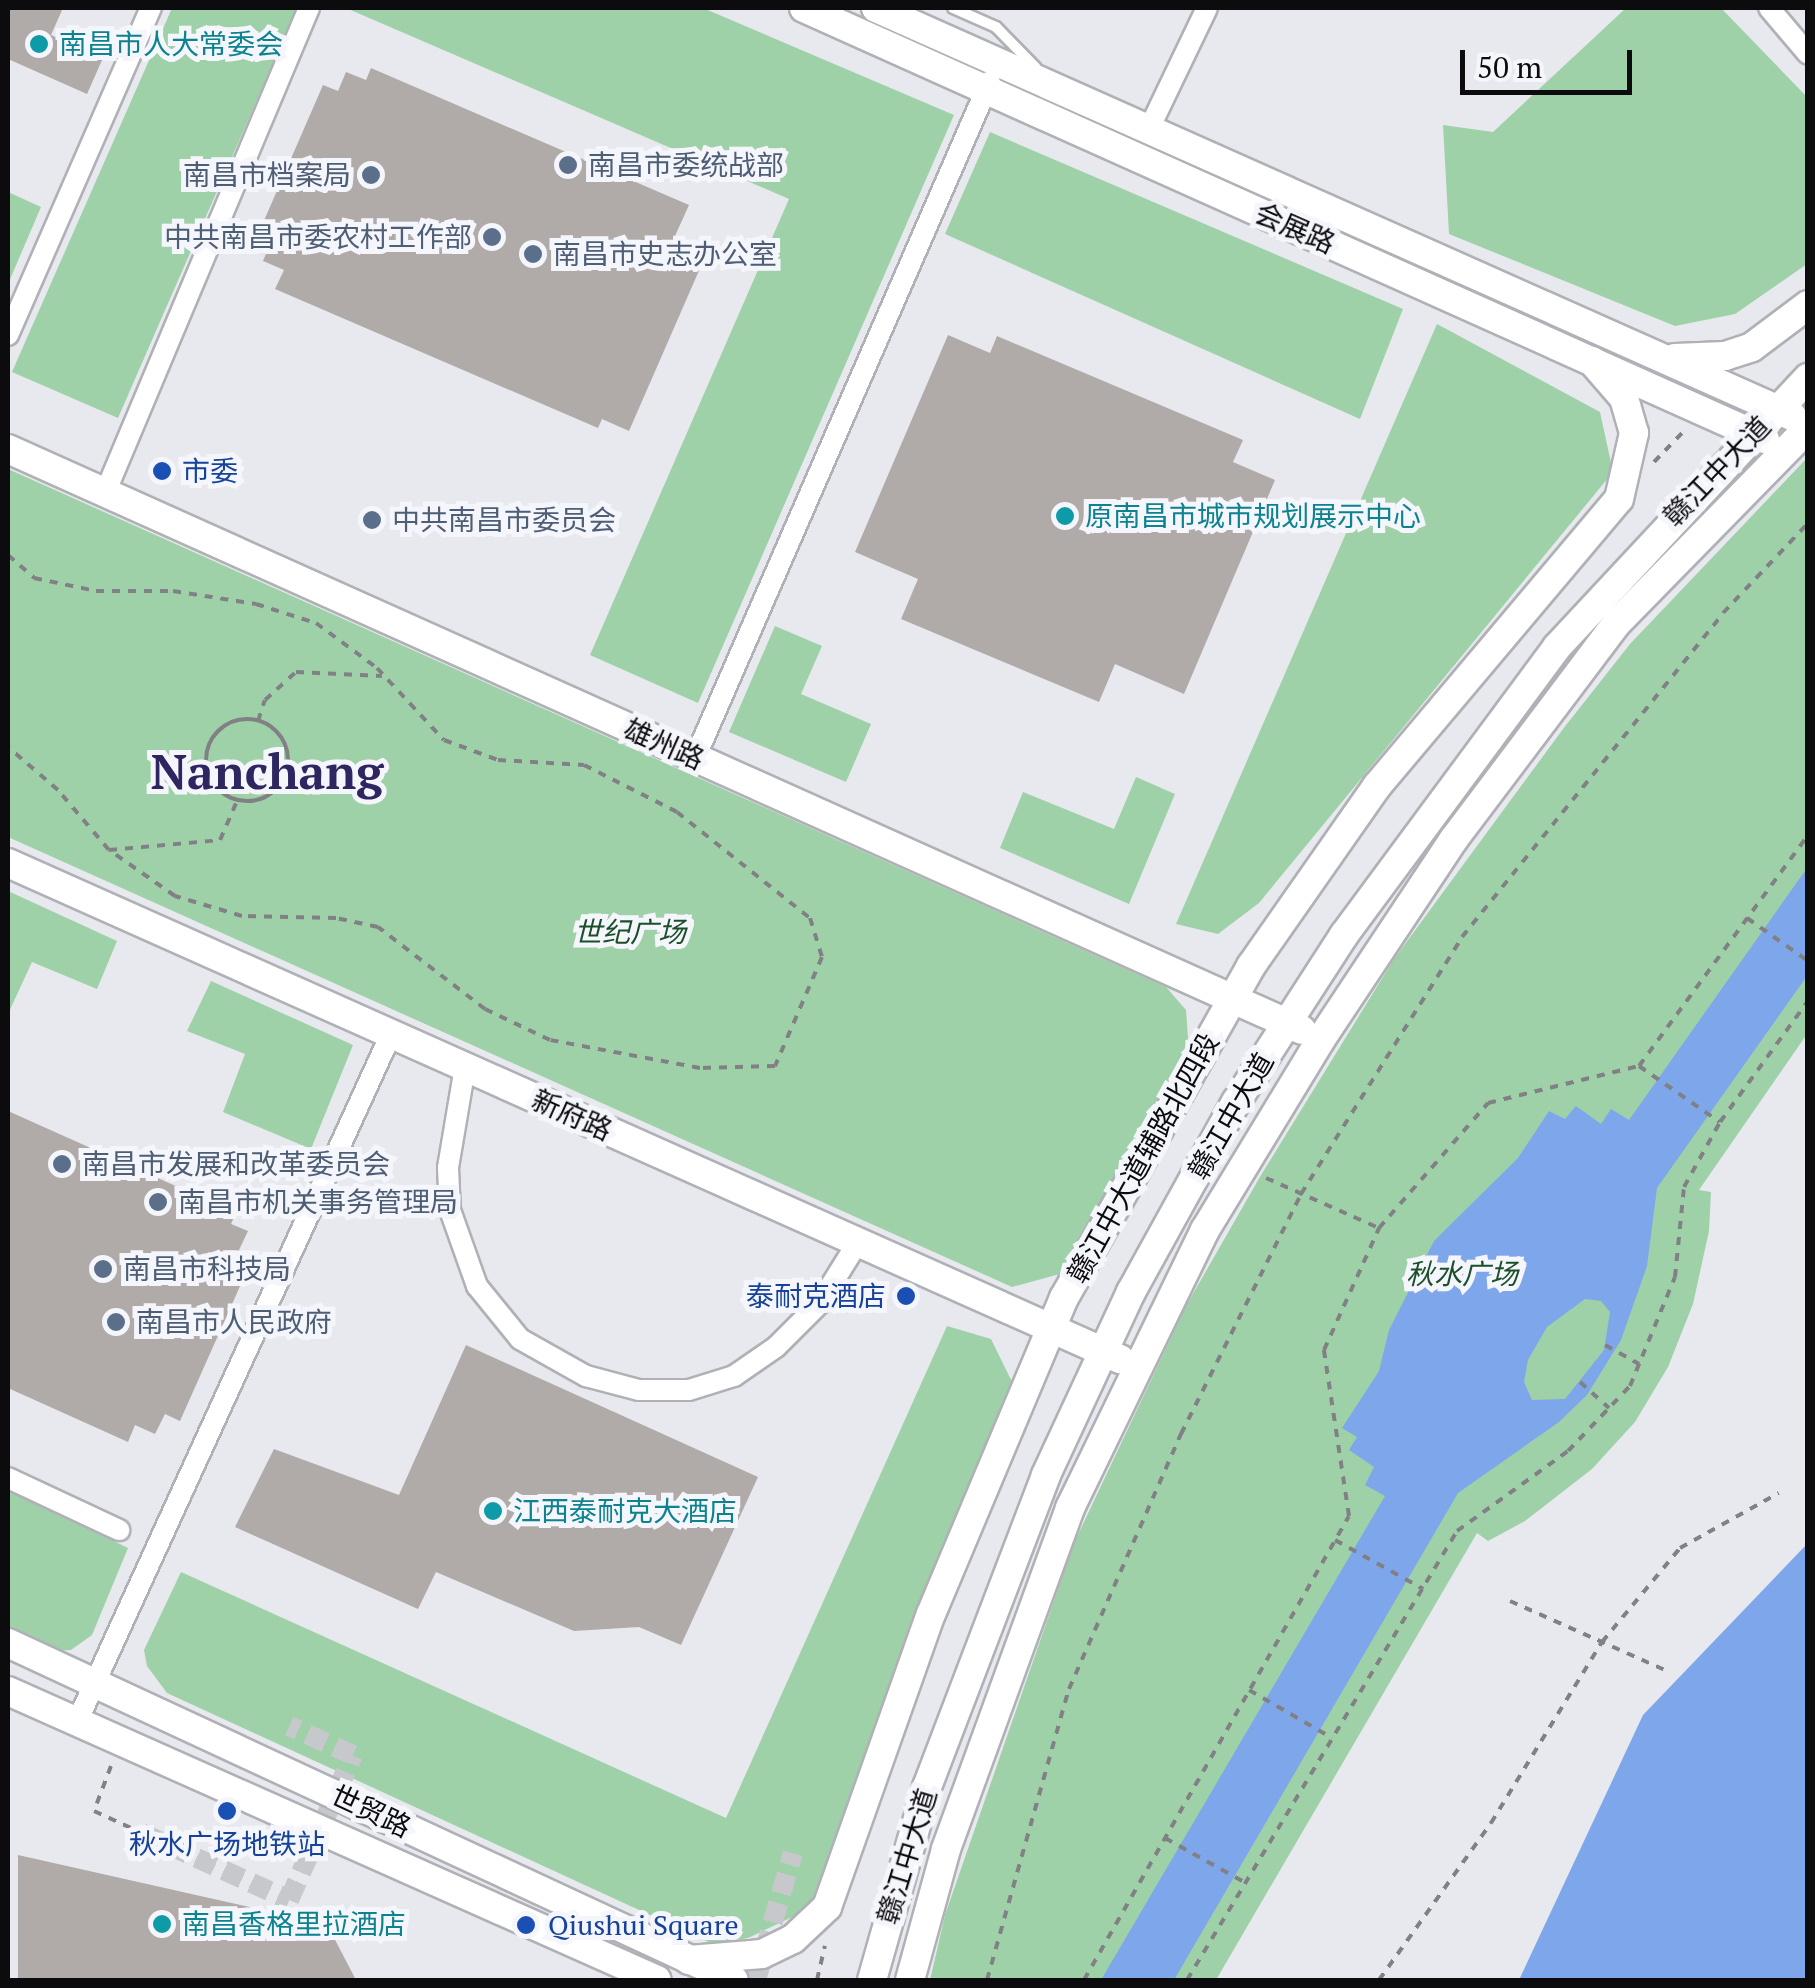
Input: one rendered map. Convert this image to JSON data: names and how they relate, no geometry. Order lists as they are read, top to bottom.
{
  "streets": {
    "main road": [
      "会展路",
      "赣江中大道",
      "雄州路",
      "新府路",
      "赣江中大道辅路北四段",
      "世贸路"
    ]
  },
  "crossings": [
    ["会展路", "赣江中大道"],
    ["会展路", "赣江中大道辅路北四段"],
    ["赣江中大道", "雄州路"],
    ["赣江中大道", "新府路"],
    ["雄州路", "赣江中大道辅路北四段"],
    ["新府路", "赣江中大道辅路北四段"],
    ["赣江中大道辅路北四段", "世贸路"]
  ],
  "districts": ["Nanchang"],
  "parks": ["世纪广场", "秋水广场"],
  "places": [
    "南昌市人大常委会",
    "南昌市委统战部",
    "南昌市档案局",
    "中共南昌市委农村工作部",
    "南昌市史志办公室",
    "市委",
    "原南昌市城市规划展示中心",
    "中共南昌市委员会",
    "南昌市发展和改革委员会",
    "南昌市机关事务管理局",
    "南昌市科技局",
    "泰耐克酒店",
    "南昌市人民政府",
    "江西泰耐克大酒店",
    "秋水广场地铁站",
    "南昌香格里拉酒店",
    "Qiushui Square"
  ],
  "scale_bar": "50 m"
}
